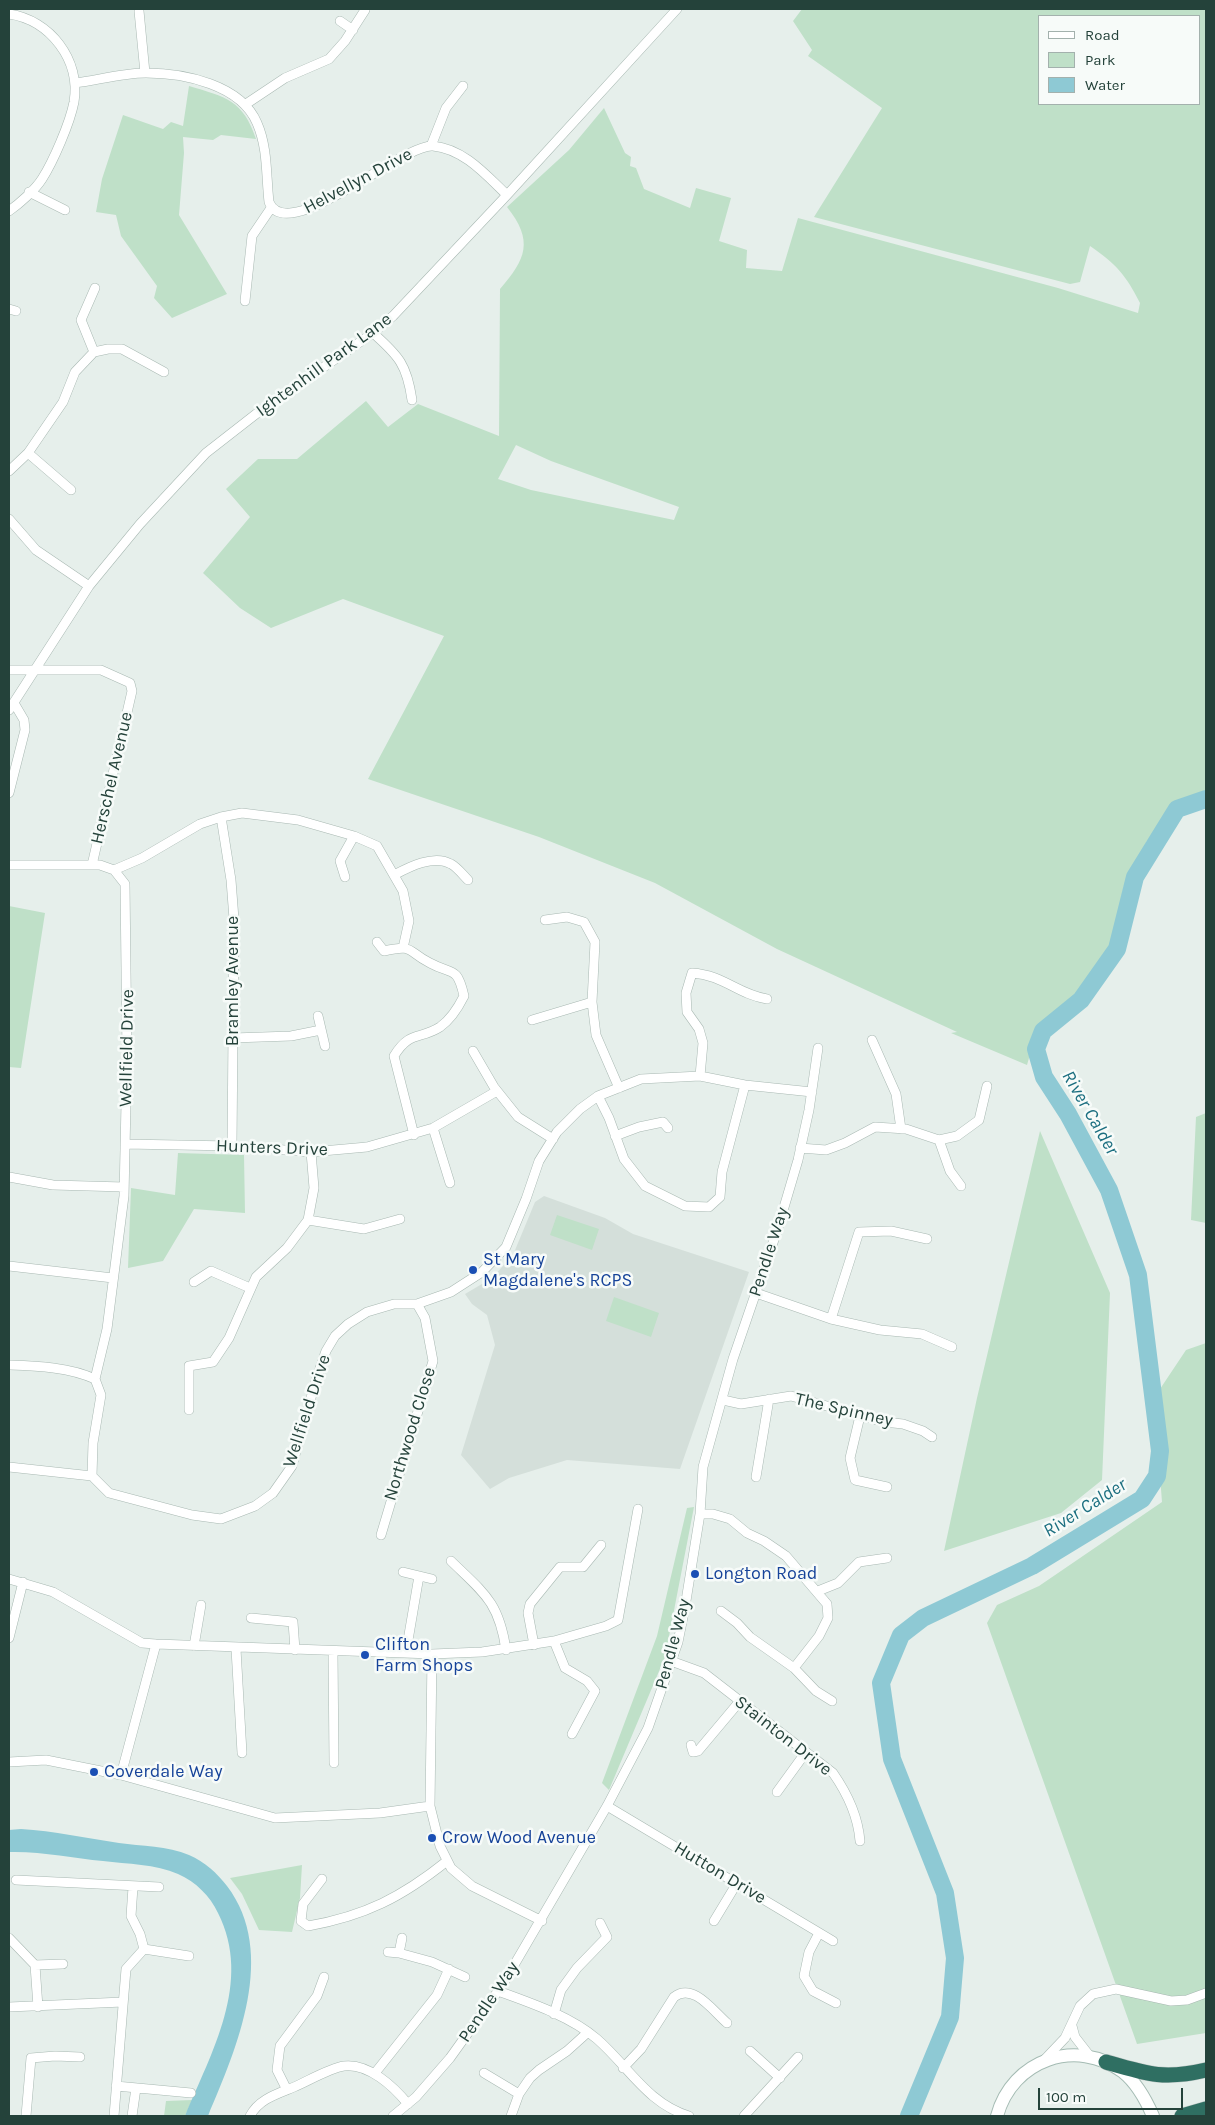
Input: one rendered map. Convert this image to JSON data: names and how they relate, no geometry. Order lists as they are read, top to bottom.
{
  "streets": {
    "street": [
      "Helvellyn Drive",
      "Ightenhill Park Lane",
      "Herschel Avenue",
      "Bramley Avenue",
      "Wellfield Drive",
      "Hunters Drive",
      "Pendle Way",
      "The Spinney",
      "Northwood Close",
      "Stainton Drive",
      "Hutton Drive"
    ]
  },
  "crossings": [
    ["Helvellyn Drive", "Ightenhill Park Lane"],
    ["Ightenhill Park Lane", "Herschel Avenue"],
    ["Bramley Avenue", "Hunters Drive"],
    ["Wellfield Drive", "Hunters Drive"],
    ["Wellfield Drive", "Pendle Way"],
    ["Wellfield Drive", "Northwood Close"],
    ["Pendle Way", "The Spinney"],
    ["Pendle Way", "Stainton Drive"],
    ["Pendle Way", "Hutton Drive"]
  ],
  "water": ["River Calder"],
  "places": [
    "St Mary Magdalene's RCPS",
    "Longton Road",
    "Clifton Farm Shops",
    "Coverdale Way",
    "Crow Wood Avenue"
  ],
  "legend": ["Road", "Park", "Water"],
  "scale_bar": "100 m"
}
